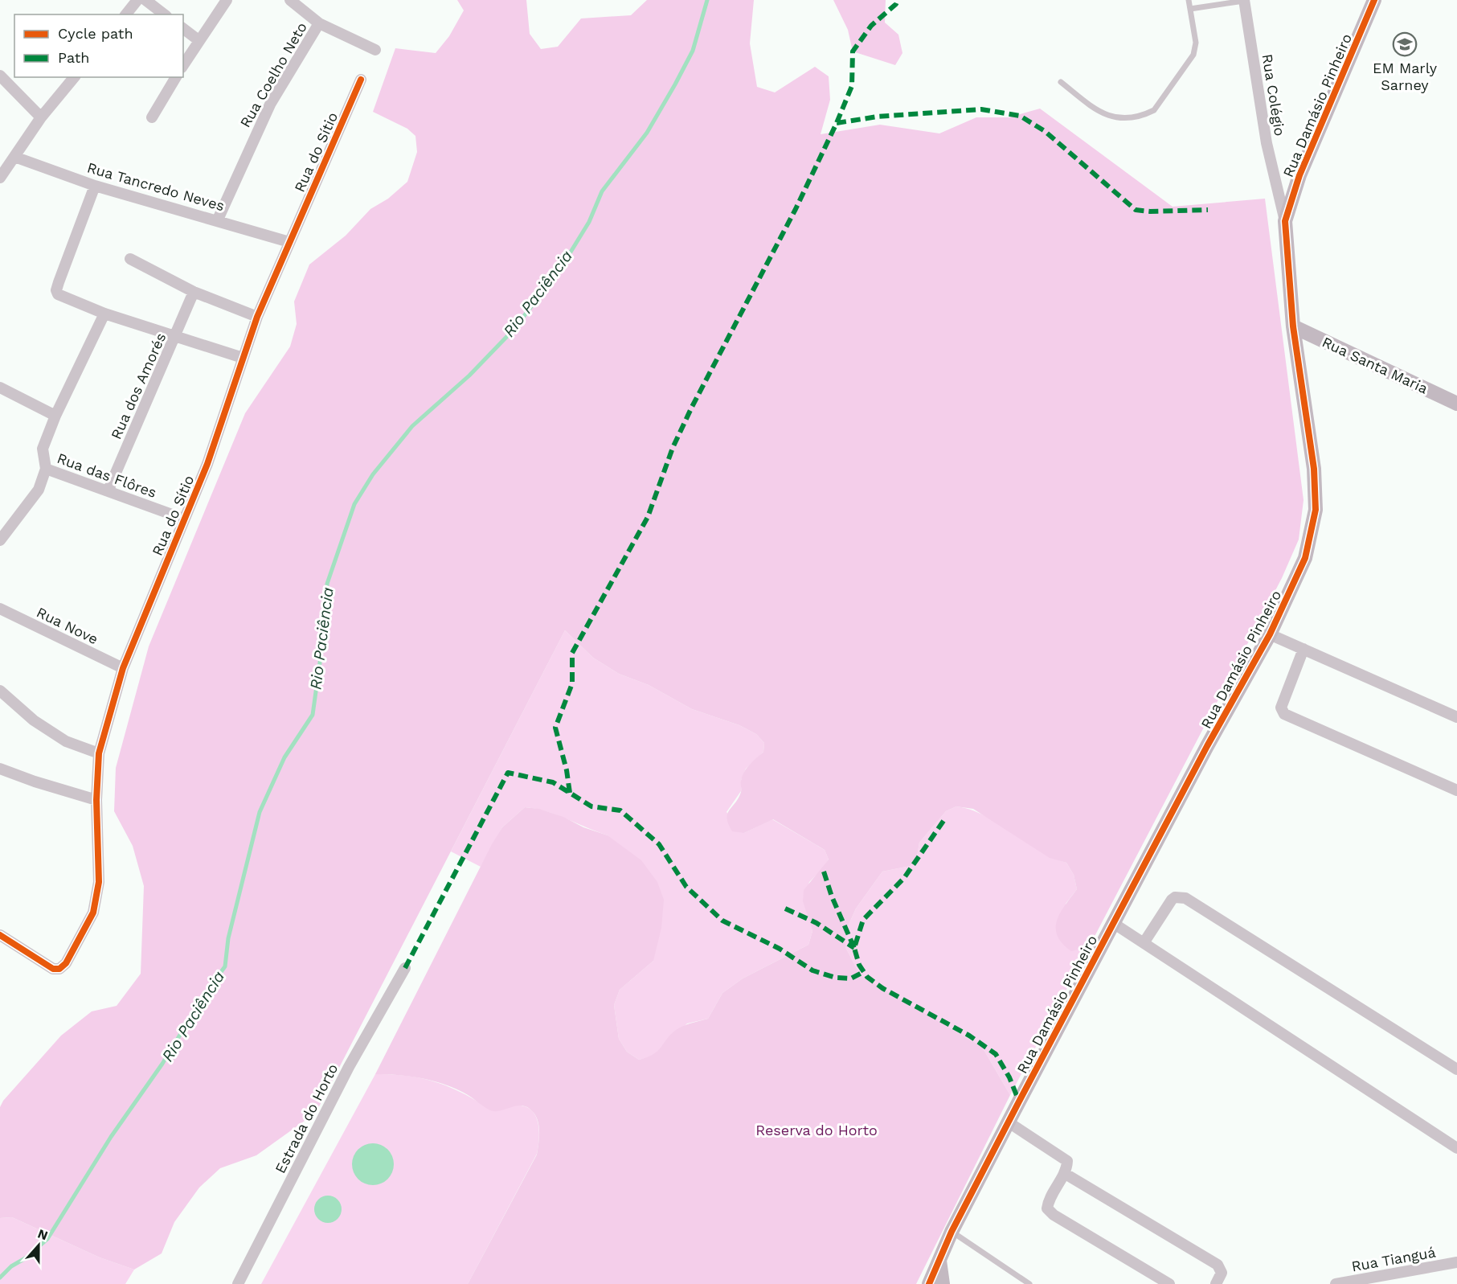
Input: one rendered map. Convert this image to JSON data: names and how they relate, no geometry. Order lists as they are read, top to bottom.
{
  "streets": {
    "street": [
      "Rua Coelho Neto",
      "Rua Colégio",
      "Rua Damásio Pinheiro",
      "Rua do Sítio",
      "Rua Tancredo Neves",
      "Rua Santa Maria",
      "Rua dos Amorés",
      "Rua das Flôres",
      "Rua Nove",
      "Estrada do Horto",
      "Rua Tianguá"
    ]
  },
  "crossings": [
    ["Rua Coelho Neto", "Rua Tancredo Neves"],
    ["Rua Colégio", "Rua Damásio Pinheiro"],
    ["Rua Damásio Pinheiro", "Rua Santa Maria"],
    ["Rua do Sítio", "Rua Tancredo Neves"],
    ["Rua do Sítio", "Rua das Flôres"],
    ["Rua do Sítio", "Rua Nove"],
    ["Rua dos Amorés", "Rua das Flôres"]
  ],
  "water": ["Rio Paciência"],
  "parks": ["Reserva do Horto"],
  "places": {
    "school or university": ["EM Marly Sarney"]
  },
  "legend": ["Cycle path", "Path"],
  "north": "top"
}
